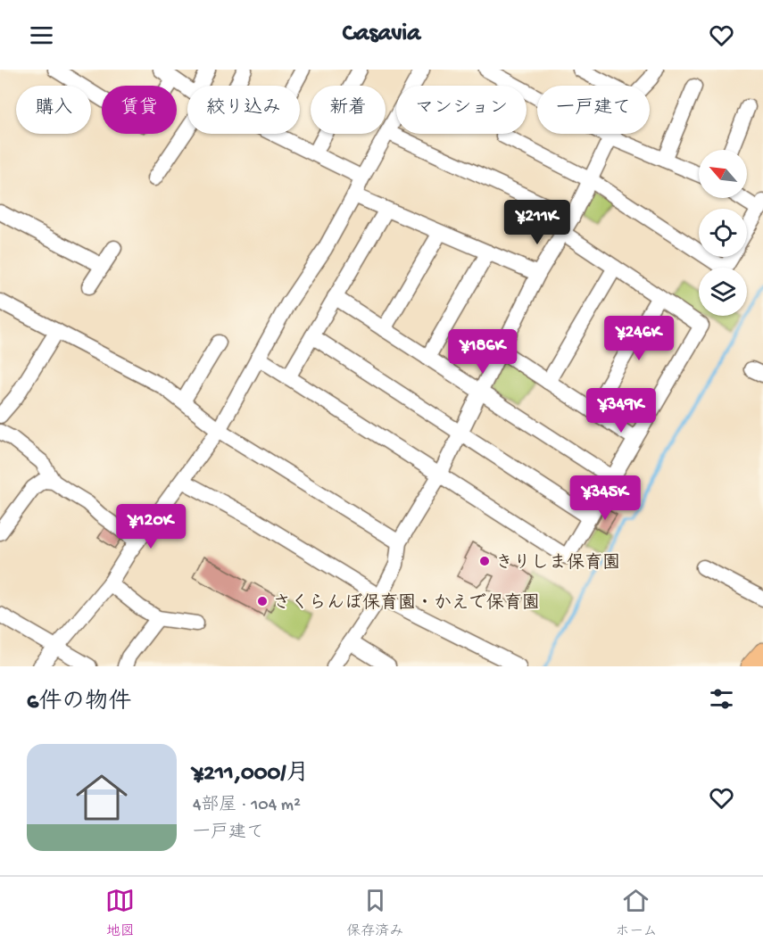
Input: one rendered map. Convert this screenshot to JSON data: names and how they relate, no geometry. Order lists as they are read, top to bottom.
{
  "places": ["きりしま保育園", "さくらんぼ保育園・かえで保育園"],
  "north": "top left",
  "page": {
    "header": "Casavia",
    "chip": [
      "購入",
      "賃貸",
      "絞り込み",
      "新着",
      "マンション",
      "一戸建て"
    ],
    "price": [
      "¥211K",
      "¥246K",
      "¥186K",
      "¥349K",
      "¥345K",
      "¥120K"
    ],
    "heading": "6件の物件",
    "list": [
      {
        "name": "¥211,000/月",
        "note": "4部屋 · 104 m² · 一戸建て"
      }
    ],
    "tabs": ["地図", "保存済み", "ホーム"]
  }
}
